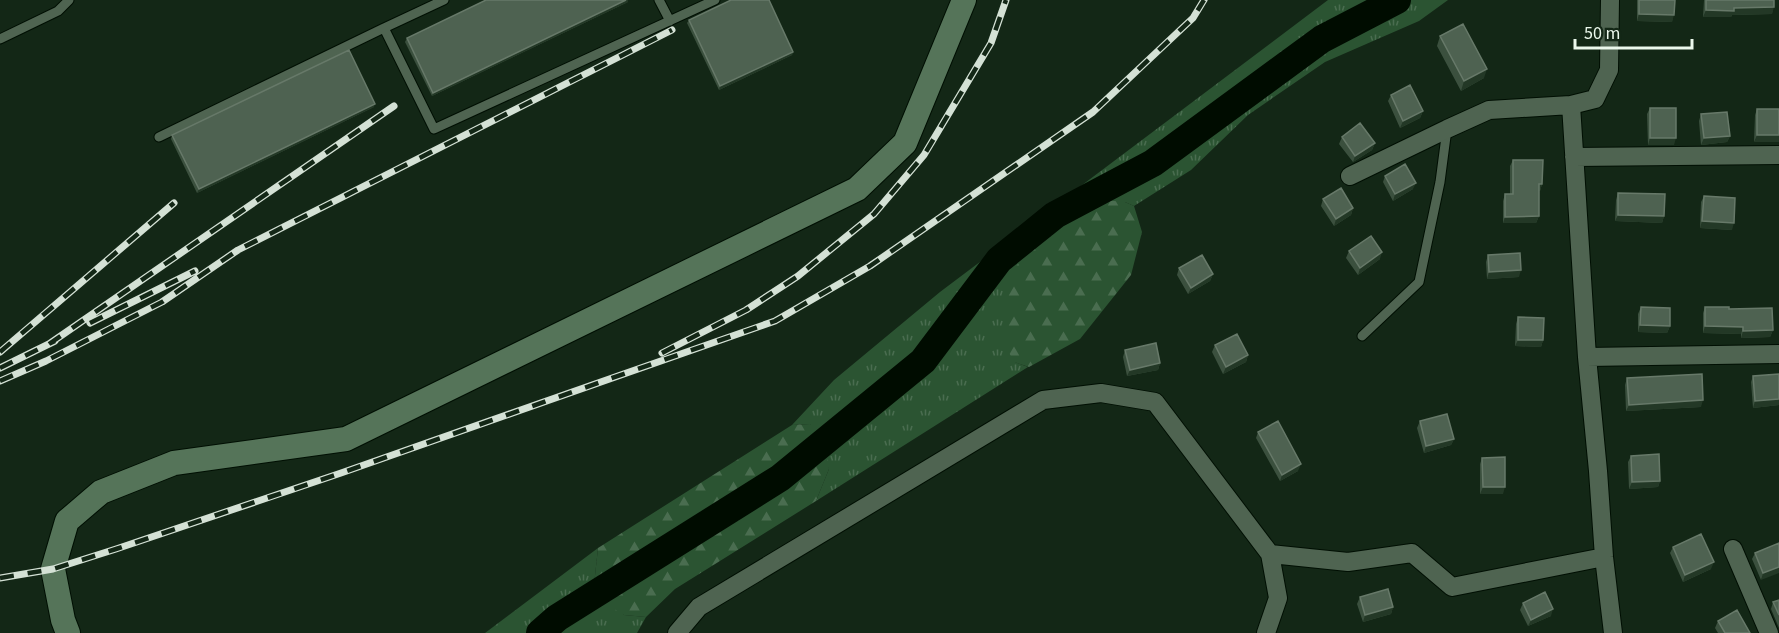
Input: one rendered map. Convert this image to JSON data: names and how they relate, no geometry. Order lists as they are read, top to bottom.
{
  "scale_bar": "50 m"
}
